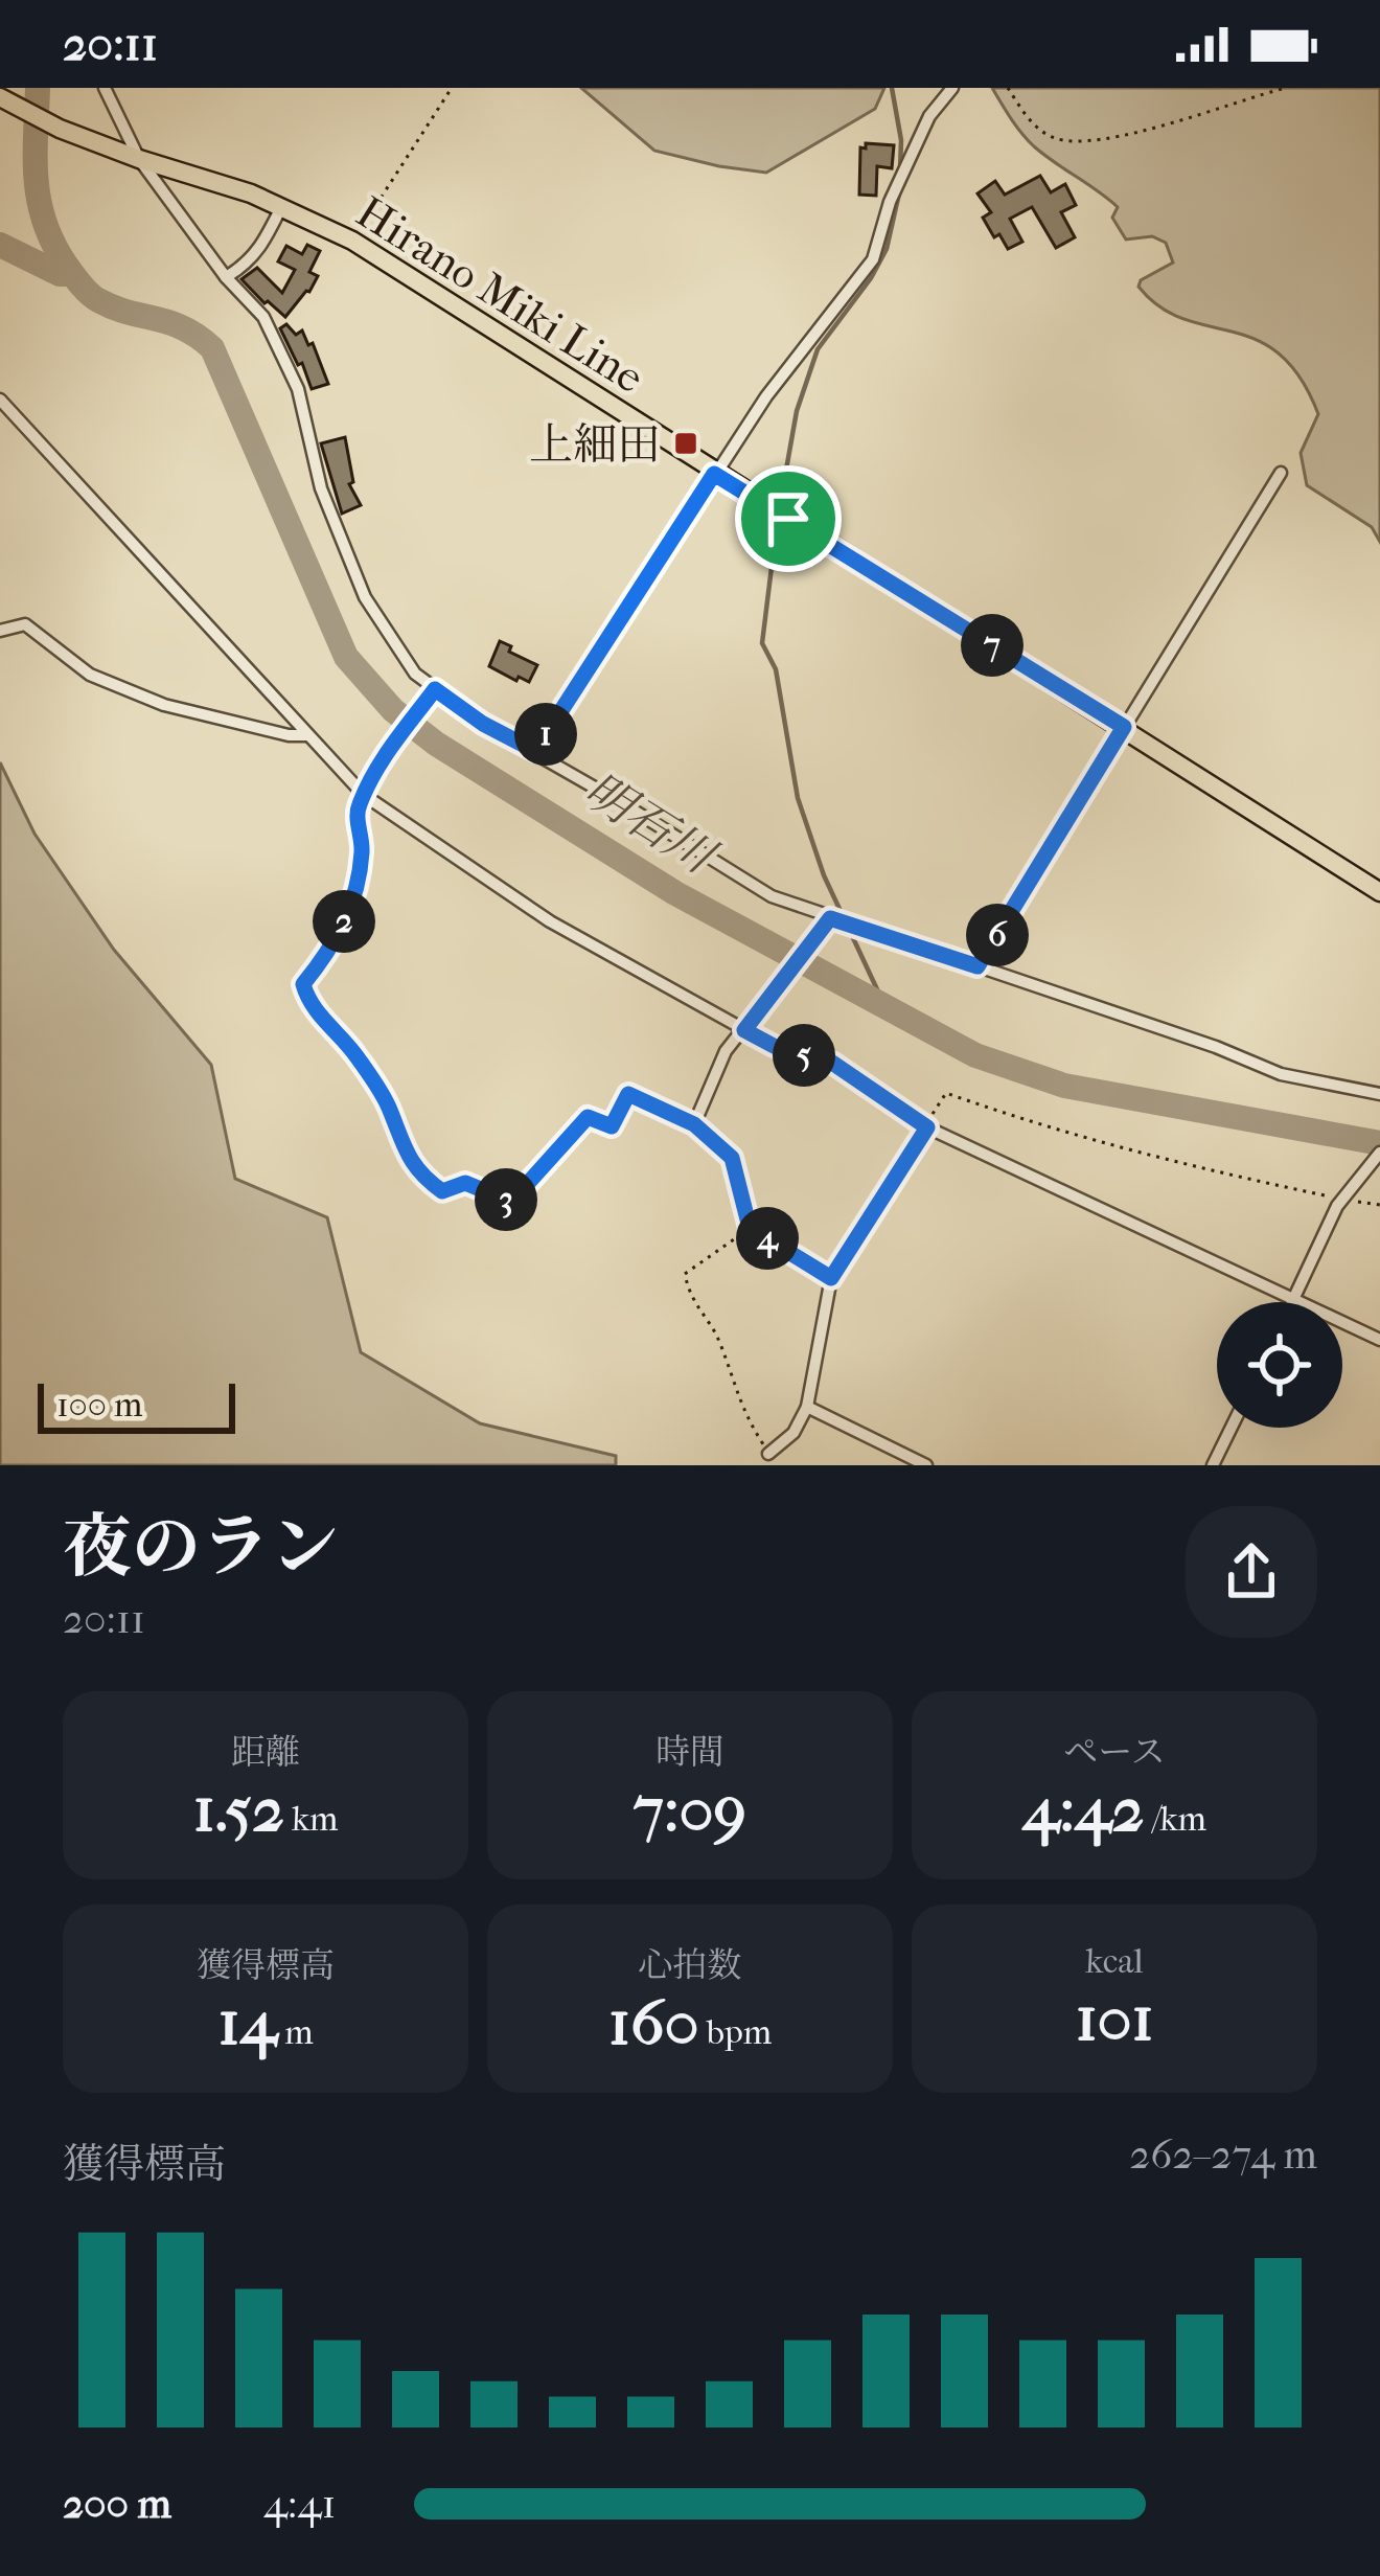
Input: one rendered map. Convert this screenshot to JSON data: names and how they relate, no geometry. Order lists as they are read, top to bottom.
{
  "streets": {
    "main road": ["Hirano Miki Line"]
  },
  "water": ["明石川"],
  "places": {
    "transit": ["上細田"]
  },
  "scale_bar": "100 m",
  "page": {
    "status": "20:11",
    "pins": [
      "7",
      "1",
      "2",
      "6",
      "5",
      "3",
      "4"
    ],
    "scale": "100 m",
    "heading": ["夜のラン", "20:11"],
    "stats": [
      ["距離", "1.52 km"],
      ["時間", "7:09"],
      ["ペース", "4:42 /km"],
      ["獲得標高", "14 m"],
      ["心拍数", "160 bpm"],
      ["kcal", "101"]
    ],
    "chart": ["獲得標高", "262–274 m"],
    "list": [
      {
        "name": "200 m",
        "note": "4:41"
      }
    ]
  }
}
